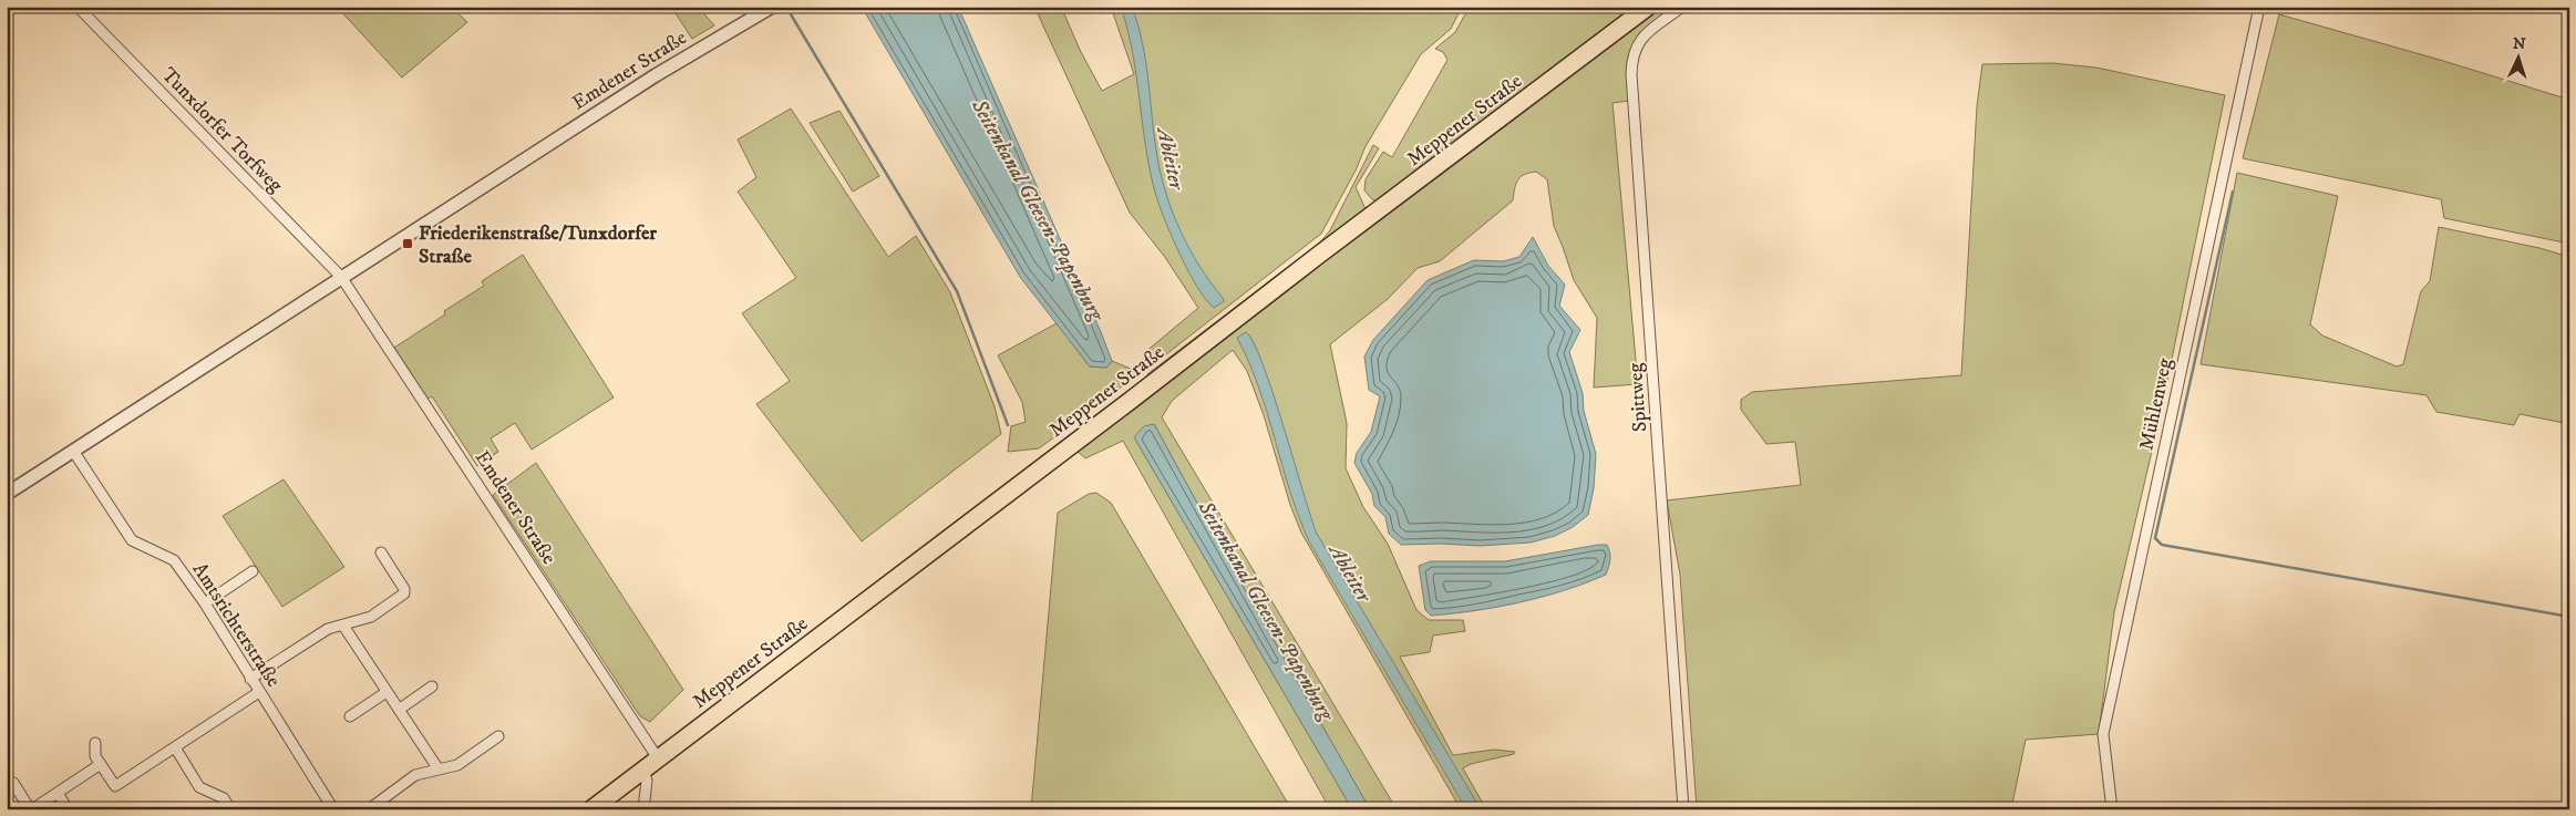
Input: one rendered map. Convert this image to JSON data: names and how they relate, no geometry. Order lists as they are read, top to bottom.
{
  "streets": {
    "main road": ["Meppener Straße"],
    "street": [
      "Emdener Straße",
      "Tunxdorfer Torfweg",
      "Spittweg",
      "Mühlenweg",
      "Amtsrichterstraße"
    ]
  },
  "crossings": [
    ["Emdener Straße", "Meppener Straße"],
    ["Emdener Straße", "Tunxdorfer Torfweg"],
    ["Emdener Straße", "Amtsrichterstraße"]
  ],
  "water": ["Ableiter", "Seitenkanal Gleesen-Papenburg"],
  "places": {
    "transit": ["Friederikenstraße/Tunxdorfer Straße"]
  },
  "north": "top"
}
